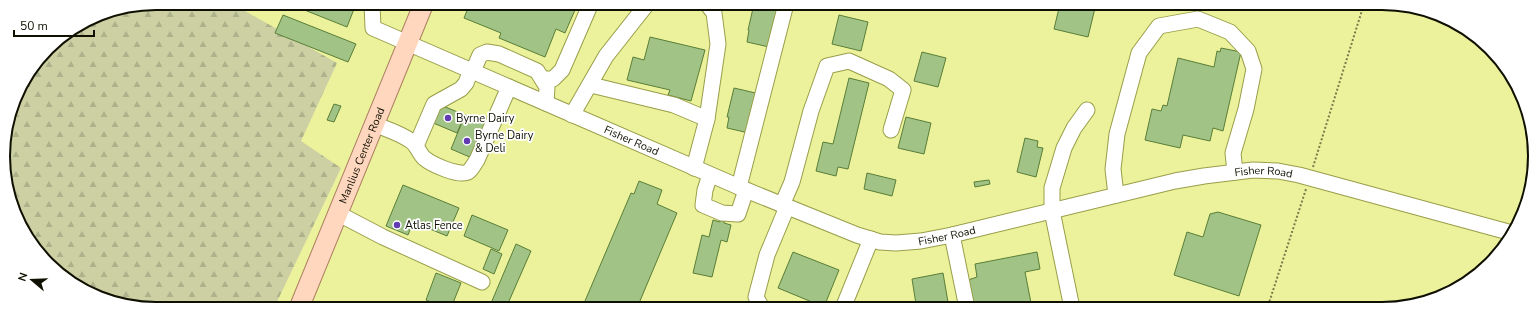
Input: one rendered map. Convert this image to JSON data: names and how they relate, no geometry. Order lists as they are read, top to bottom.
{
  "streets": {
    "main road": ["Manlius Center Road"],
    "street": ["Fisher Road"]
  },
  "crossings": [
    ["Fisher Road", "Manlius Center Road"]
  ],
  "places": ["Byrne Dairy", "Byrne Dairy & Deli", "Atlas Fence"],
  "scale_bar": "50 m",
  "north": "left"
}
